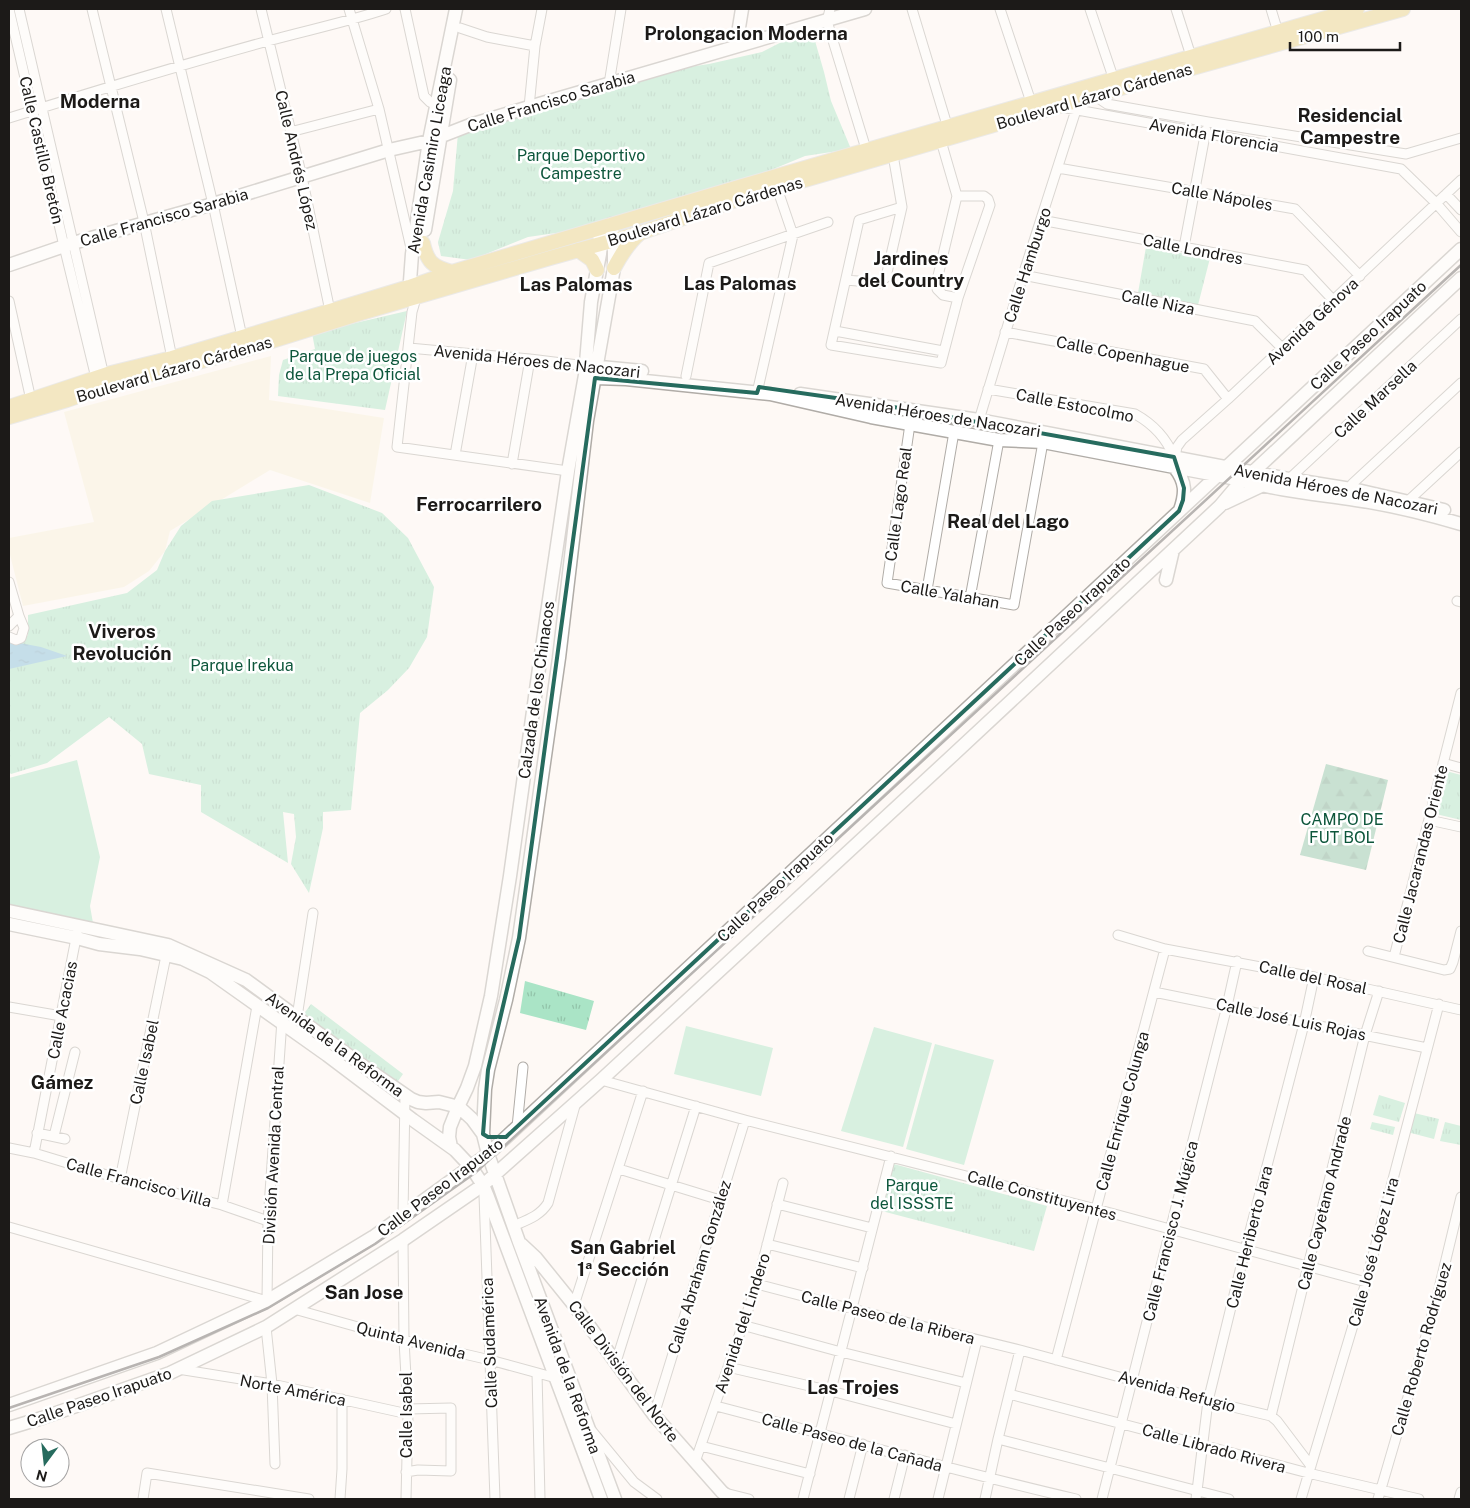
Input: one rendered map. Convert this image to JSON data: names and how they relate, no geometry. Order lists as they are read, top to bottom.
{
  "streets": {
    "main road": [
      "Boulevard Lázaro Cárdenas",
      "Calle Francisco Sarabia",
      "Avenida Casimiro Liceaga",
      "Calle Paseo Irapuato",
      "Avenida Héroes de Nacozari",
      "Calzada de los Chinacos",
      "Avenida de la Reforma",
      "Calle División del Norte"
    ],
    "street": [
      "Avenida Florencia",
      "Calle Castillo Bretón",
      "Calle Andrés López",
      "Calle Nápoles",
      "Calle Londres",
      "Calle Hamburgo",
      "Calle Niza",
      "Avenida Génova",
      "Calle Copenhague",
      "Calle Marsella",
      "Calle Estocolmo",
      "Calle Lago Real",
      "Calle Yalahan",
      "Calle Jacarandas Oriente",
      "Calle del Rosal",
      "Calle Acacias",
      "Calle José Luis Rojas",
      "Calle Isabel",
      "Calle Enrique Colunga",
      "División Avenida Central",
      "Calle Francisco Villa",
      "Calle Constituyentes",
      "Calle Cayetano Andrade",
      "Calle Francisco J. Múgica",
      "Calle Heriberto Jara",
      "Calle José López Lira",
      "Calle Abraham González",
      "Calle Paseo de la Ribera",
      "Avenida del Lindero",
      "Quinta Avenida",
      "Calle Sudamérica",
      "Calle Roberto Rodríguez",
      "Norte América",
      "Avenida Refugio",
      "Calle Paseo de la Cañada",
      "Calle Librado Rivera"
    ]
  },
  "crossings": [
    ["Boulevard Lázaro Cárdenas", "Avenida Florencia"],
    ["Boulevard Lázaro Cárdenas", "Calle Castillo Bretón"],
    ["Boulevard Lázaro Cárdenas", "Calle Andrés López"],
    ["Boulevard Lázaro Cárdenas", "Avenida Casimiro Liceaga"],
    ["Boulevard Lázaro Cárdenas", "Calzada de los Chinacos"],
    ["Calle Francisco Sarabia", "Calle Castillo Bretón"],
    ["Calle Francisco Sarabia", "Calle Andrés López"],
    ["Calle Francisco Sarabia", "Avenida Casimiro Liceaga"],
    ["Avenida Florencia", "Calle Hamburgo"],
    ["Avenida Casimiro Liceaga", "Avenida Héroes de Nacozari"],
    ["Calle Nápoles", "Calle Hamburgo"],
    ["Calle Nápoles", "Avenida Génova"],
    ["Calle Londres", "Calle Hamburgo"],
    ["Calle Londres", "Avenida Génova"],
    ["Calle Hamburgo", "Calle Niza"],
    ["Calle Hamburgo", "Calle Copenhague"],
    ["Calle Hamburgo", "Avenida Héroes de Nacozari"],
    ["Calle Hamburgo", "Calle Estocolmo"],
    ["Calle Niza", "Avenida Génova"],
    ["Avenida Génova", "Calle Copenhague"],
    ["Avenida Génova", "Avenida Héroes de Nacozari"],
    ["Avenida Génova", "Calle Estocolmo"],
    ["Calle Paseo Irapuato", "Avenida Héroes de Nacozari"],
    ["Calle Paseo Irapuato", "Avenida de la Reforma"],
    ["Calle Paseo Irapuato", "Calle Isabel"],
    ["Calle Paseo Irapuato", "División Avenida Central"],
    ["Calle Paseo Irapuato", "Calle Constituyentes"],
    ["Calle Paseo Irapuato", "Quinta Avenida"],
    ["Calle Paseo Irapuato", "Calle Sudamérica"],
    ["Calle Paseo Irapuato", "Norte América"],
    ["Avenida Héroes de Nacozari", "Calle Marsella"],
    ["Avenida Héroes de Nacozari", "Calle Estocolmo"],
    ["Avenida Héroes de Nacozari", "Calle Lago Real"],
    ["Avenida Héroes de Nacozari", "Calle Yalahan"],
    ["Avenida Héroes de Nacozari", "Calzada de los Chinacos"],
    ["Calle Lago Real", "Calle Yalahan"],
    ["Calzada de los Chinacos", "Avenida de la Reforma"],
    ["Calle del Rosal", "Calle Enrique Colunga"],
    ["Calle del Rosal", "Calle Cayetano Andrade"],
    ["Calle del Rosal", "Calle Francisco J. Múgica"],
    ["Calle del Rosal", "Calle Heriberto Jara"],
    ["Calle del Rosal", "Calle José López Lira"],
    ["Calle Acacias", "Avenida de la Reforma"],
    ["Calle Acacias", "Calle Francisco Villa"],
    ["Calle José Luis Rojas", "Calle Enrique Colunga"],
    ["Calle José Luis Rojas", "Calle Cayetano Andrade"],
    ["Calle José Luis Rojas", "Calle Francisco J. Múgica"],
    ["Calle José Luis Rojas", "Calle Heriberto Jara"],
    ["Calle José Luis Rojas", "Calle José López Lira"],
    ["Avenida de la Reforma", "Calle Isabel"],
    ["Avenida de la Reforma", "División Avenida Central"],
    ["Avenida de la Reforma", "Quinta Avenida"],
    ["Avenida de la Reforma", "Calle Sudamérica"],
    ["Avenida de la Reforma", "Calle División del Norte"],
    ["Calle Isabel", "Calle Francisco Villa"],
    ["Calle Isabel", "Quinta Avenida"],
    ["Calle Isabel", "Norte América"],
    ["Calle Enrique Colunga", "Calle Constituyentes"],
    ["Calle Enrique Colunga", "Avenida Refugio"],
    ["División Avenida Central", "Calle Francisco Villa"],
    ["Calle Constituyentes", "Calle Cayetano Andrade"],
    ["Calle Constituyentes", "Calle Francisco J. Múgica"],
    ["Calle Constituyentes", "Calle Heriberto Jara"],
    ["Calle Constituyentes", "Calle José López Lira"],
    ["Calle Constituyentes", "Calle Abraham González"],
    ["Calle Cayetano Andrade", "Avenida Refugio"],
    ["Calle Francisco J. Múgica", "Avenida Refugio"],
    ["Calle Francisco J. Múgica", "Calle Librado Rivera"],
    ["Calle Heriberto Jara", "Avenida Refugio"],
    ["Calle Heriberto Jara", "Calle Librado Rivera"],
    ["Calle José López Lira", "Calle Librado Rivera"],
    ["Calle Abraham González", "Calle División del Norte"],
    ["Calle Paseo de la Ribera", "Avenida del Lindero"],
    ["Calle Paseo de la Ribera", "Avenida Refugio"],
    ["Avenida del Lindero", "Calle División del Norte"],
    ["Avenida del Lindero", "Calle Paseo de la Cañada"],
    ["Quinta Avenida", "Calle Sudamérica"],
    ["Calle Roberto Rodríguez", "Calle Librado Rivera"]
  ],
  "districts": [
    "Prolongacion Moderna",
    "Moderna",
    "Residencial Campestre",
    "Jardines del Country",
    "Las Palomas",
    "Las Palomas",
    "Ferrocarrilero",
    "Real del Lago",
    "Viveros Revolución",
    "Gámez",
    "San Gabriel 1ª Sección",
    "San Jose",
    "Las Trojes"
  ],
  "parks": [
    "Parque Deportivo Campestre",
    "Parque de juegos de la Prepa Oficial",
    "Parque Irekua",
    "CAMPO DE FUT BOL",
    "Parque del ISSSTE"
  ],
  "scale_bar": "100 m",
  "north": "bottom"
}
